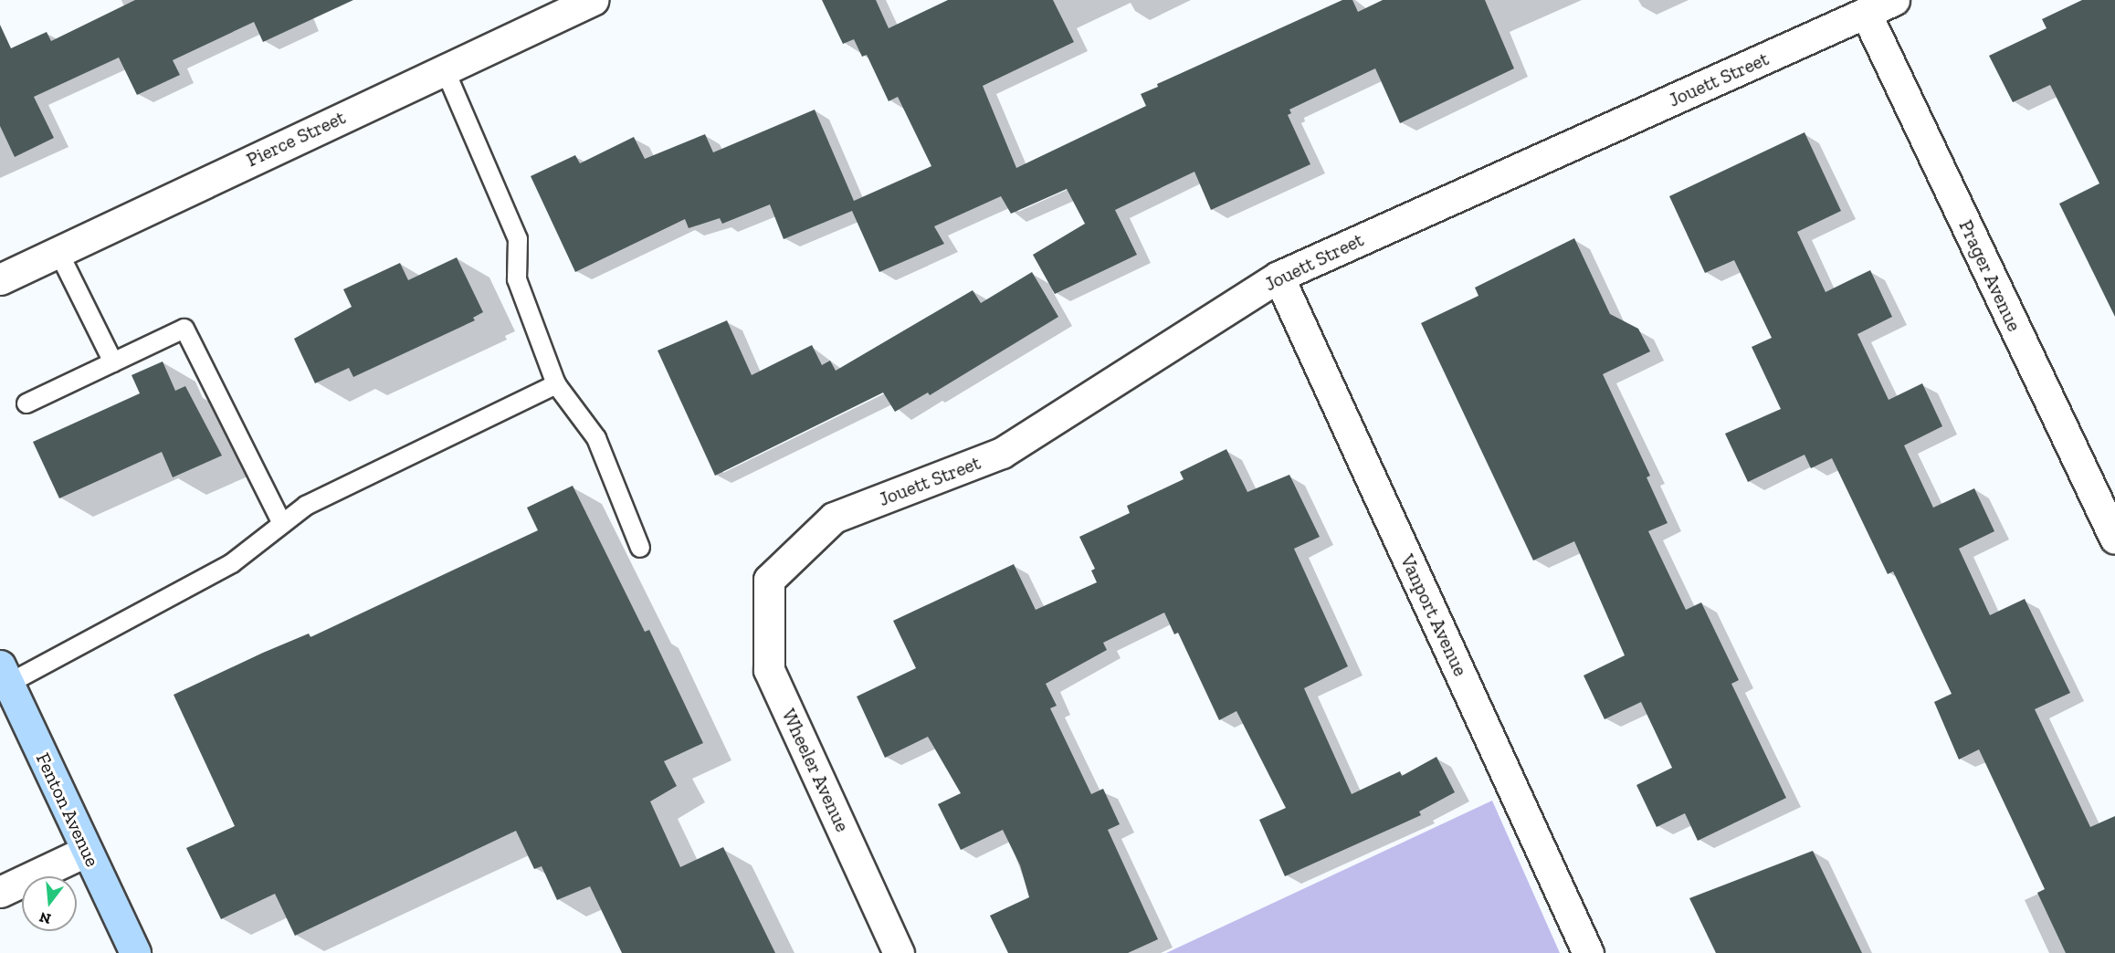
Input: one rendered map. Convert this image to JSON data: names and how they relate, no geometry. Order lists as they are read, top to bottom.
{
  "streets": {
    "street": [
      "Jouett Street",
      "Pierce Street",
      "Prager Avenue",
      "Vanport Avenue",
      "Wheeler Avenue",
      "Fenton Avenue"
    ]
  },
  "crossings": [
    ["Jouett Street", "Prager Avenue"],
    ["Jouett Street", "Vanport Avenue"],
    ["Jouett Street", "Wheeler Avenue"]
  ],
  "north": "bottom"
}
